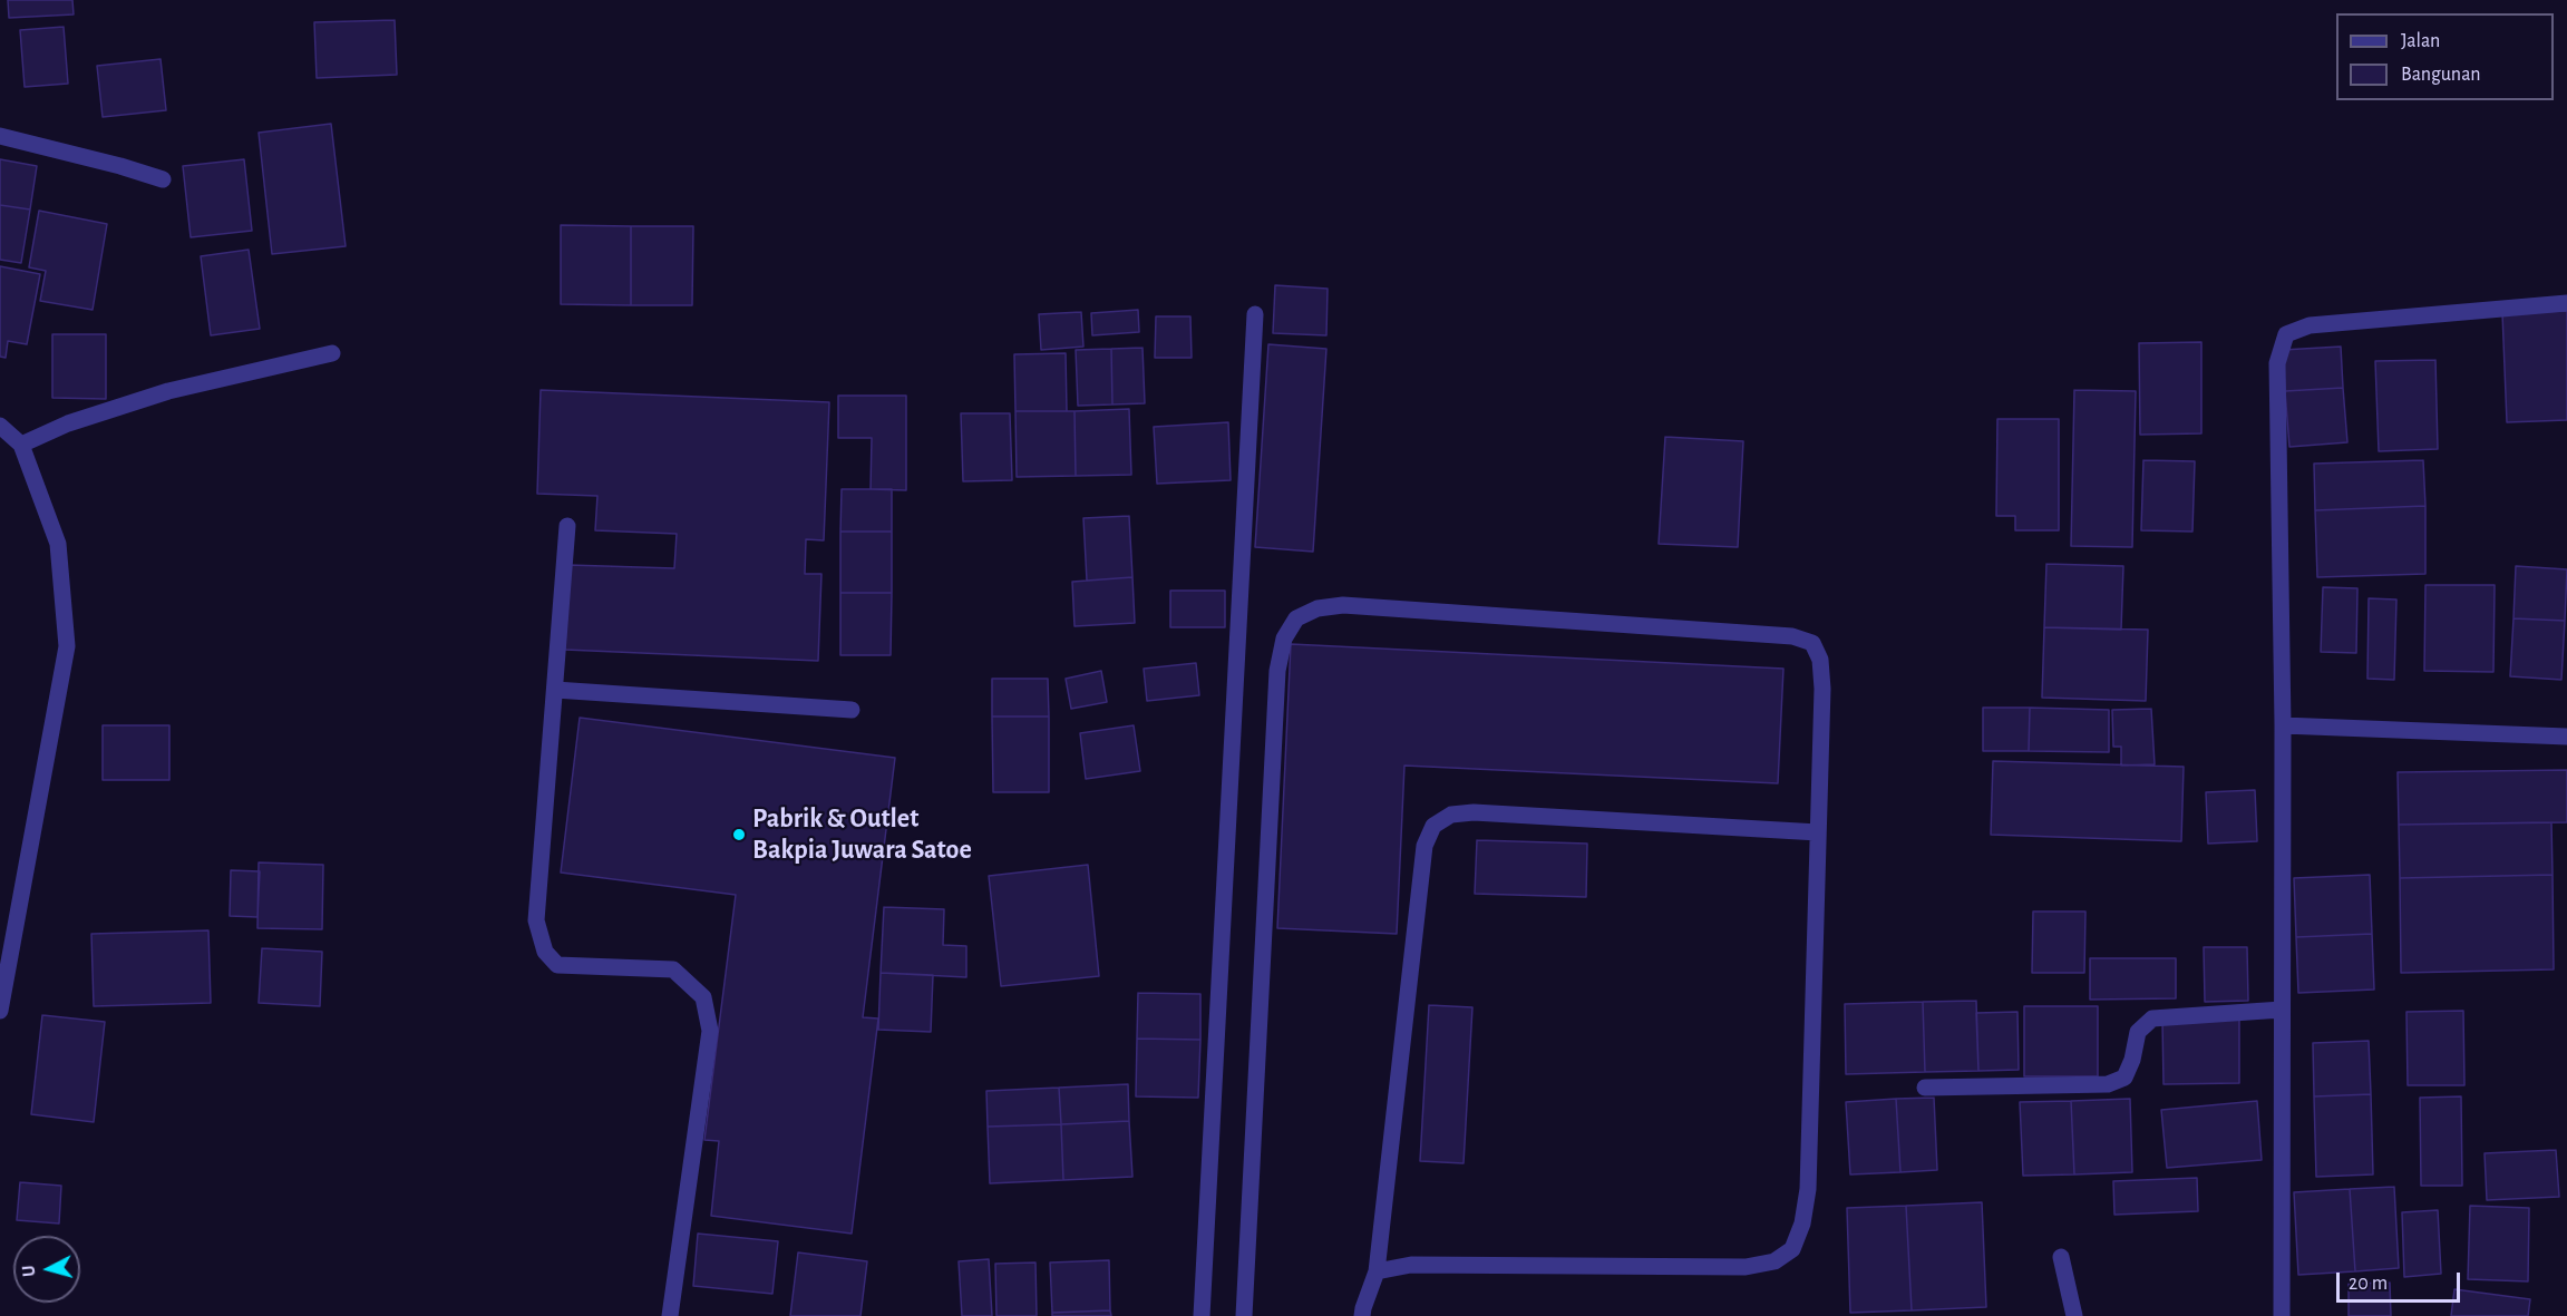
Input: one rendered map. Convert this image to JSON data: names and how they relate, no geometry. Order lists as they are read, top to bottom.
{
  "places": ["Pabrik & Outlet Bakpia Juwara Satoe"],
  "legend": ["Jalan", "Bangunan"],
  "scale_bar": "20 m",
  "north": "left"
}
